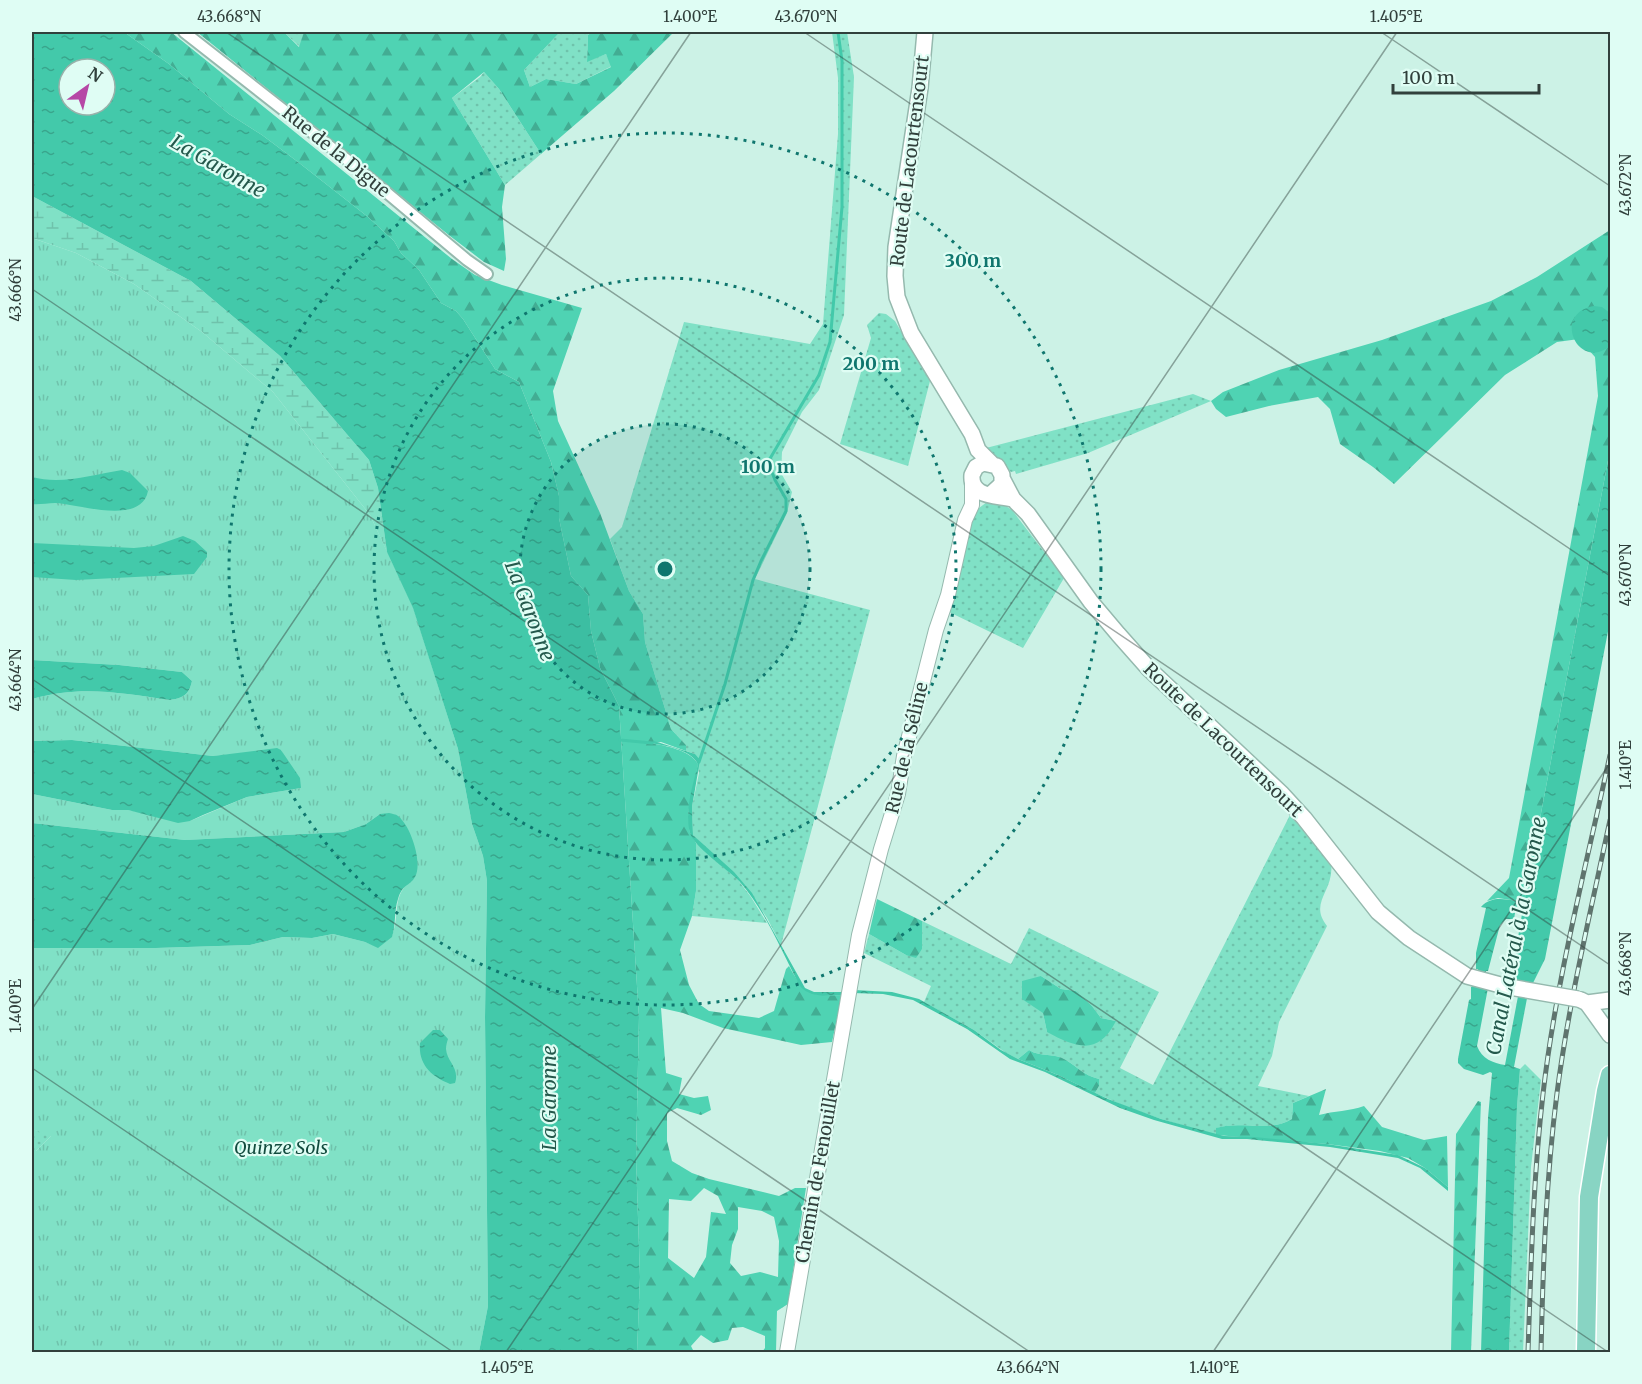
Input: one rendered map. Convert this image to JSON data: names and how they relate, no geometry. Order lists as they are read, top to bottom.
{
  "streets": {
    "main road": ["Route de Lacourtensourt"],
    "street": ["Rue de la Digue", "Rue de la Séline", "Chemin de Fenouillet"]
  },
  "crossings": [
    ["Route de Lacourtensourt", "Rue de la Séline"],
    ["Rue de la Séline", "Chemin de Fenouillet"]
  ],
  "water": ["La Garonne", "Canal Latéral à la Garonne"],
  "parks": ["Quinze Sols"],
  "scale_bar": "100 m",
  "north": "top right",
  "coordinates": [
    "43.668°N",
    "1.400°E",
    "43.670°N",
    "1.405°E",
    "43.672°N",
    "43.666°N",
    "43.664°N",
    "1.410°E"
  ],
  "rings": ["300 m", "200 m", "100 m"]
}
